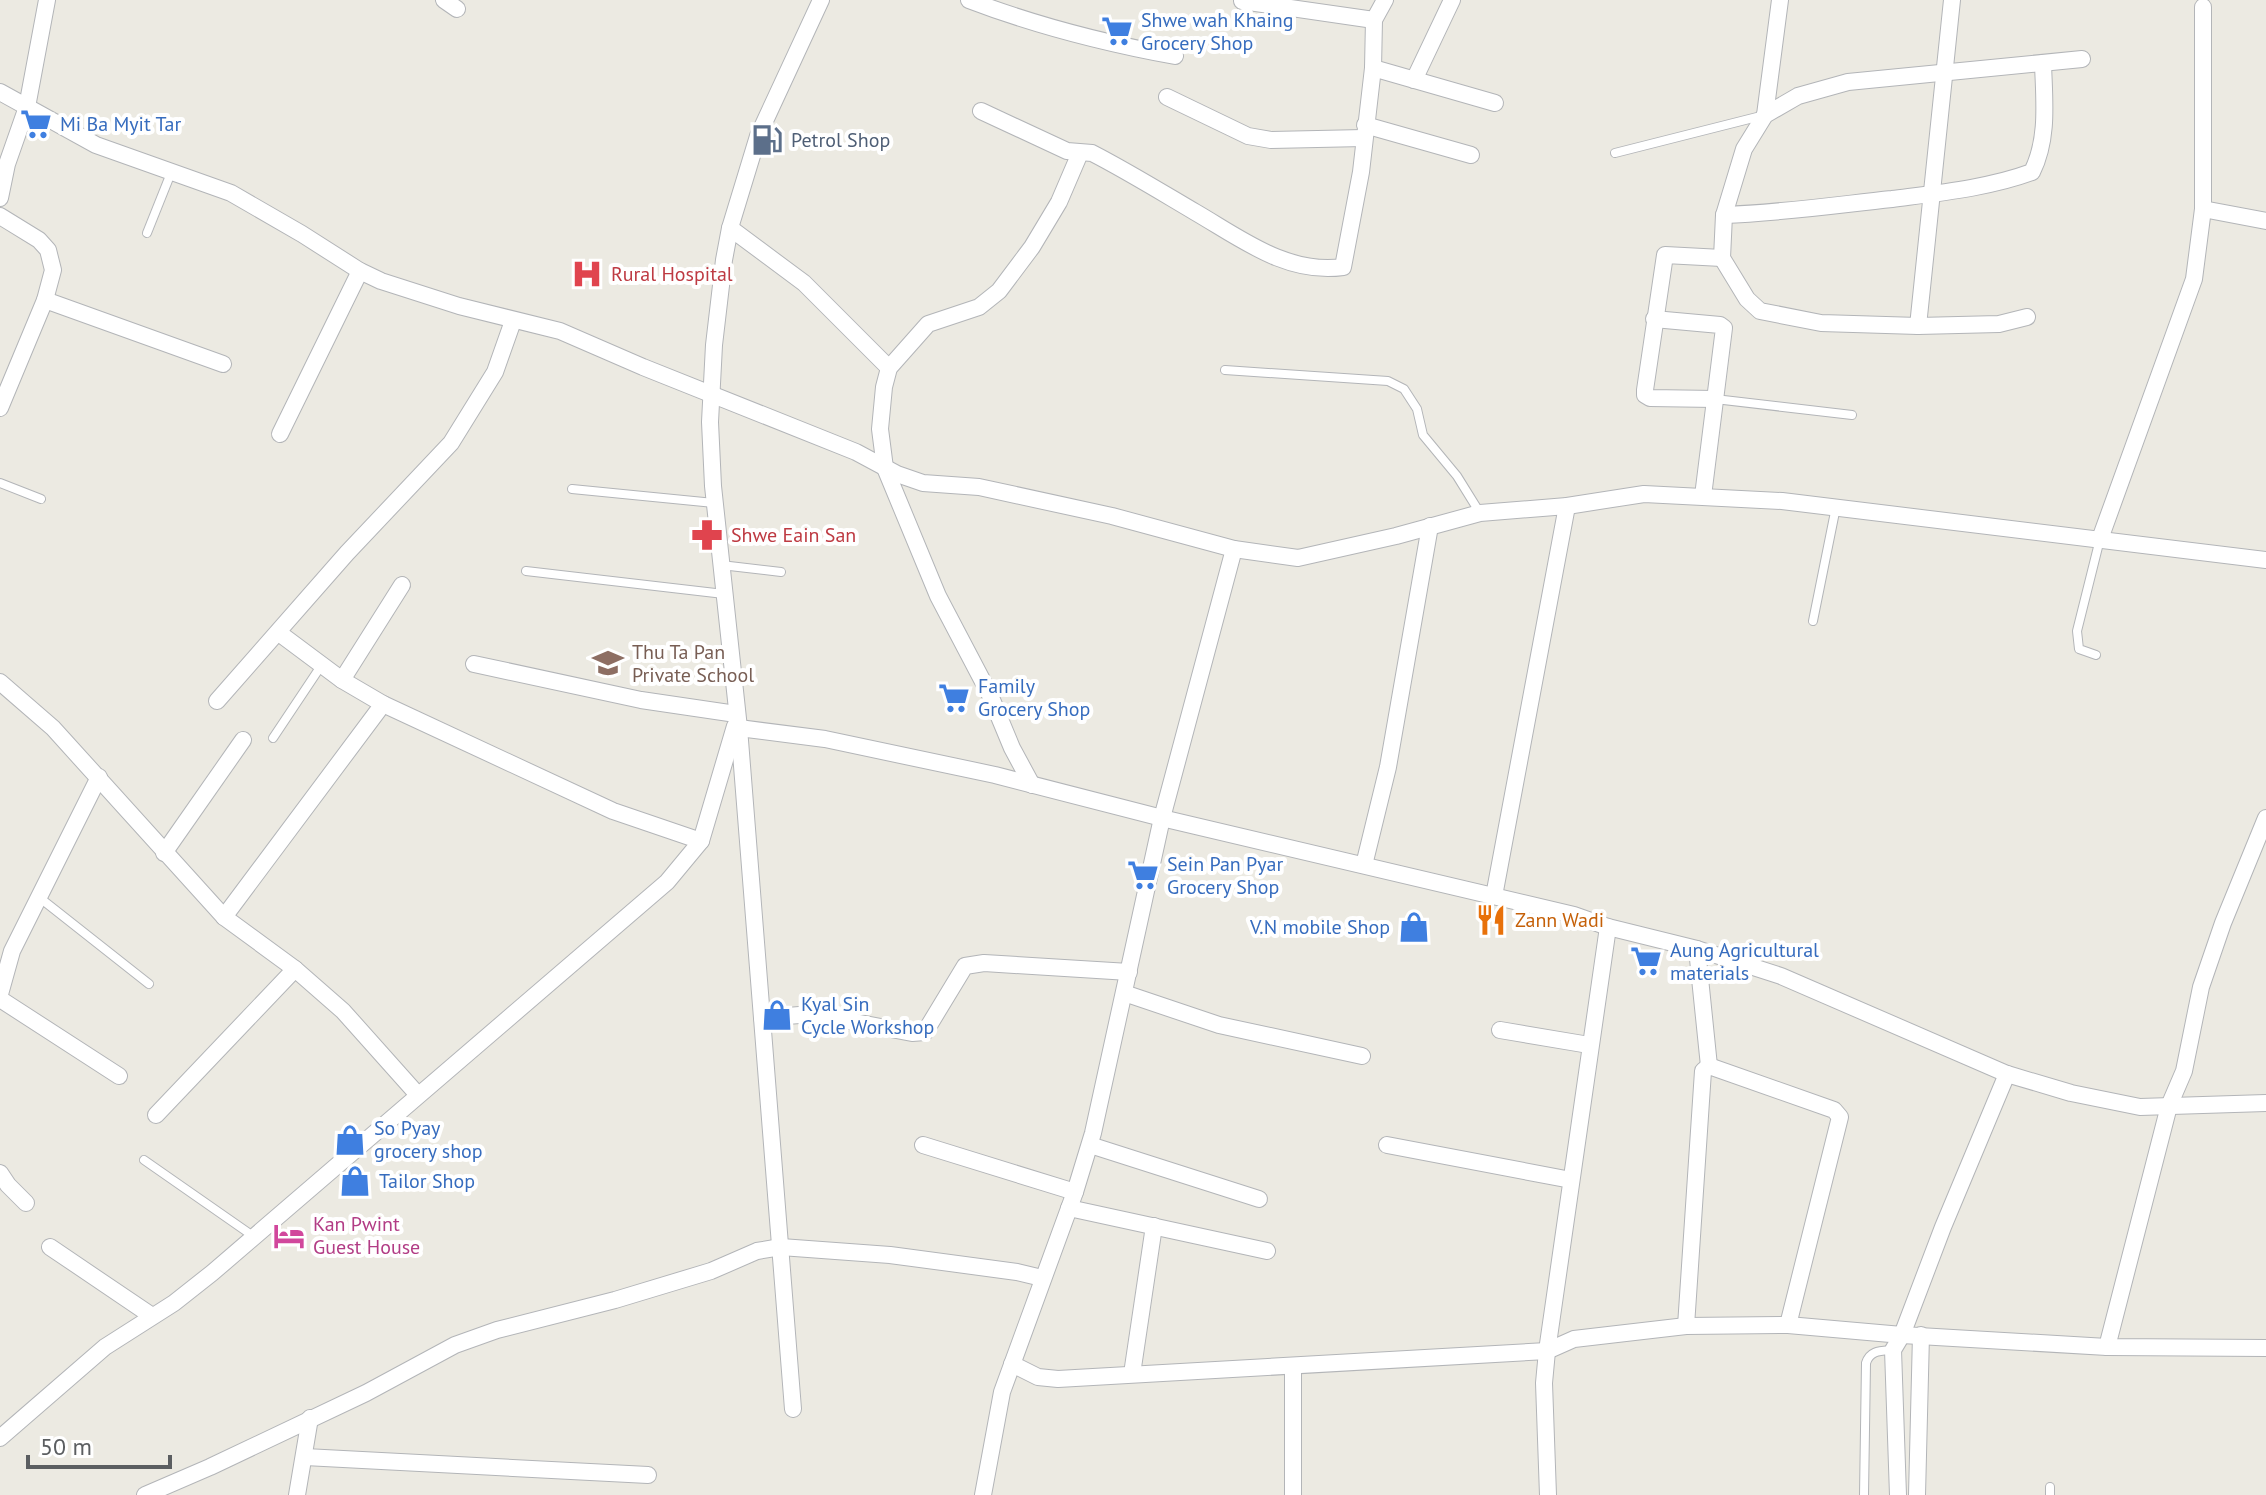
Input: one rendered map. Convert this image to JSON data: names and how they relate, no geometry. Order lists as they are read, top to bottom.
{
  "places": {
    "supermarket": [
      "Shwe wah Khaing Grocery Shop",
      "Mi Ba Myit Tar",
      "Family Grocery Shop",
      "Sein Pan Pyar Grocery Shop",
      "Aung Agricultural materials"
    ],
    "fuel station": ["Petrol Shop"],
    "hospital": ["Rural Hospital"],
    "pharmacy": ["Shwe Eain San"],
    "school or university": ["Thu Ta Pan Private School"],
    "restaurant": ["Zann Wadi"],
    "shop": [
      "V.N mobile Shop",
      "Kyal Sin Cycle Workshop",
      "So Pyay grocery shop",
      "Tailor Shop"
    ],
    "hotel": ["Kan Pwint Guest House"]
  },
  "scale_bar": "50 m"
}
